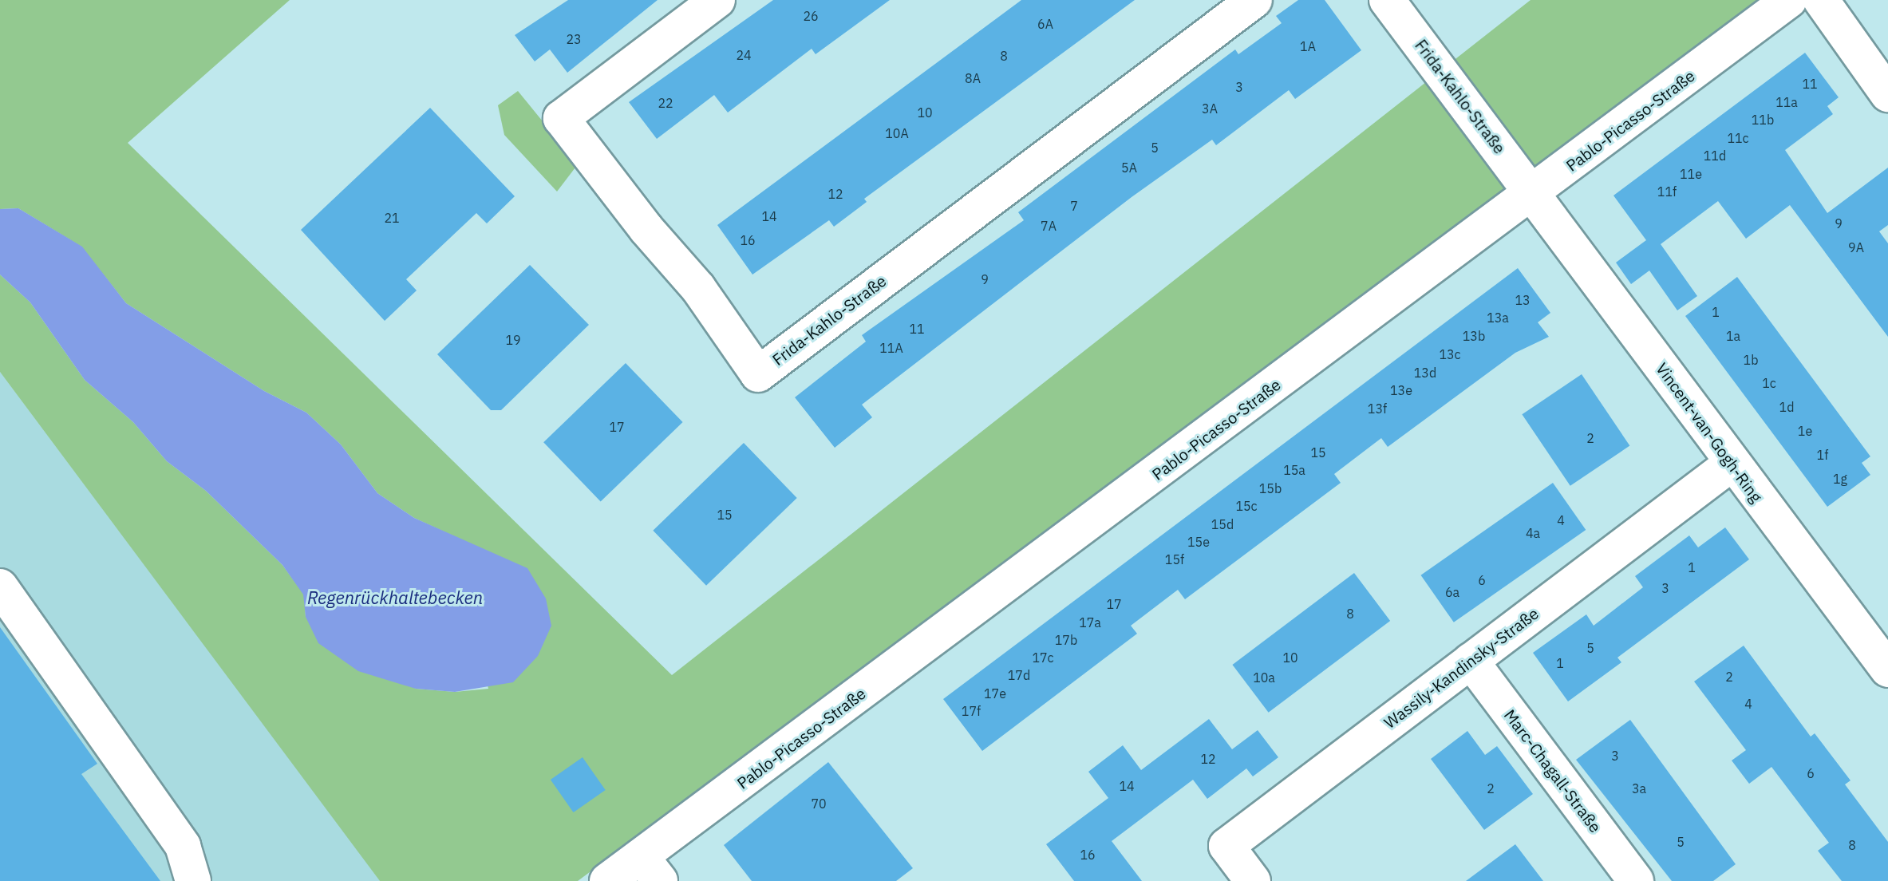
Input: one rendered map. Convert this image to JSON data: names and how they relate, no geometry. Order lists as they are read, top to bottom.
{
  "streets": {
    "street": [
      "Frida-Kahlo-Straße",
      "Pablo-Picasso-Straße",
      "Vincent-van-Gogh-Ring",
      "Wassily-Kandinsky-Straße",
      "Marc-Chagall-Straße"
    ]
  },
  "crossings": [
    ["Frida-Kahlo-Straße", "Pablo-Picasso-Straße"],
    ["Frida-Kahlo-Straße", "Vincent-van-Gogh-Ring"],
    ["Pablo-Picasso-Straße", "Vincent-van-Gogh-Ring"],
    ["Vincent-van-Gogh-Ring", "Wassily-Kandinsky-Straße"],
    ["Wassily-Kandinsky-Straße", "Marc-Chagall-Straße"]
  ],
  "water": ["Regenrückhaltebecken"],
  "house_numbers": [
    "26",
    "6A",
    "23",
    "1A",
    "24",
    "8",
    "8A",
    "11",
    "3",
    "11a",
    "22",
    "3A",
    "10",
    "11b",
    "10A",
    "11c",
    "5",
    "11d",
    "5A",
    "11e",
    "11f",
    "12",
    "7",
    "14",
    "21",
    "9",
    "7A",
    "16",
    "9A",
    "9",
    "13",
    "1",
    "13a",
    "11",
    "13b",
    "1a",
    "19",
    "11A",
    "13c",
    "1b",
    "13d",
    "1c",
    "13e",
    "1d",
    "13f",
    "17",
    "1e",
    "2",
    "15",
    "1f",
    "15a",
    "1g",
    "15b",
    "15c",
    "15",
    "4",
    "15d",
    "4a",
    "15e",
    "15f",
    "1",
    "6",
    "3",
    "6a",
    "17",
    "8",
    "17a",
    "17b",
    "5",
    "17c",
    "10",
    "1",
    "17d",
    "2",
    "10a",
    "17e",
    "4",
    "17f",
    "3",
    "12",
    "6",
    "14",
    "2",
    "3a",
    "70",
    "5",
    "8",
    "16"
  ]
}
